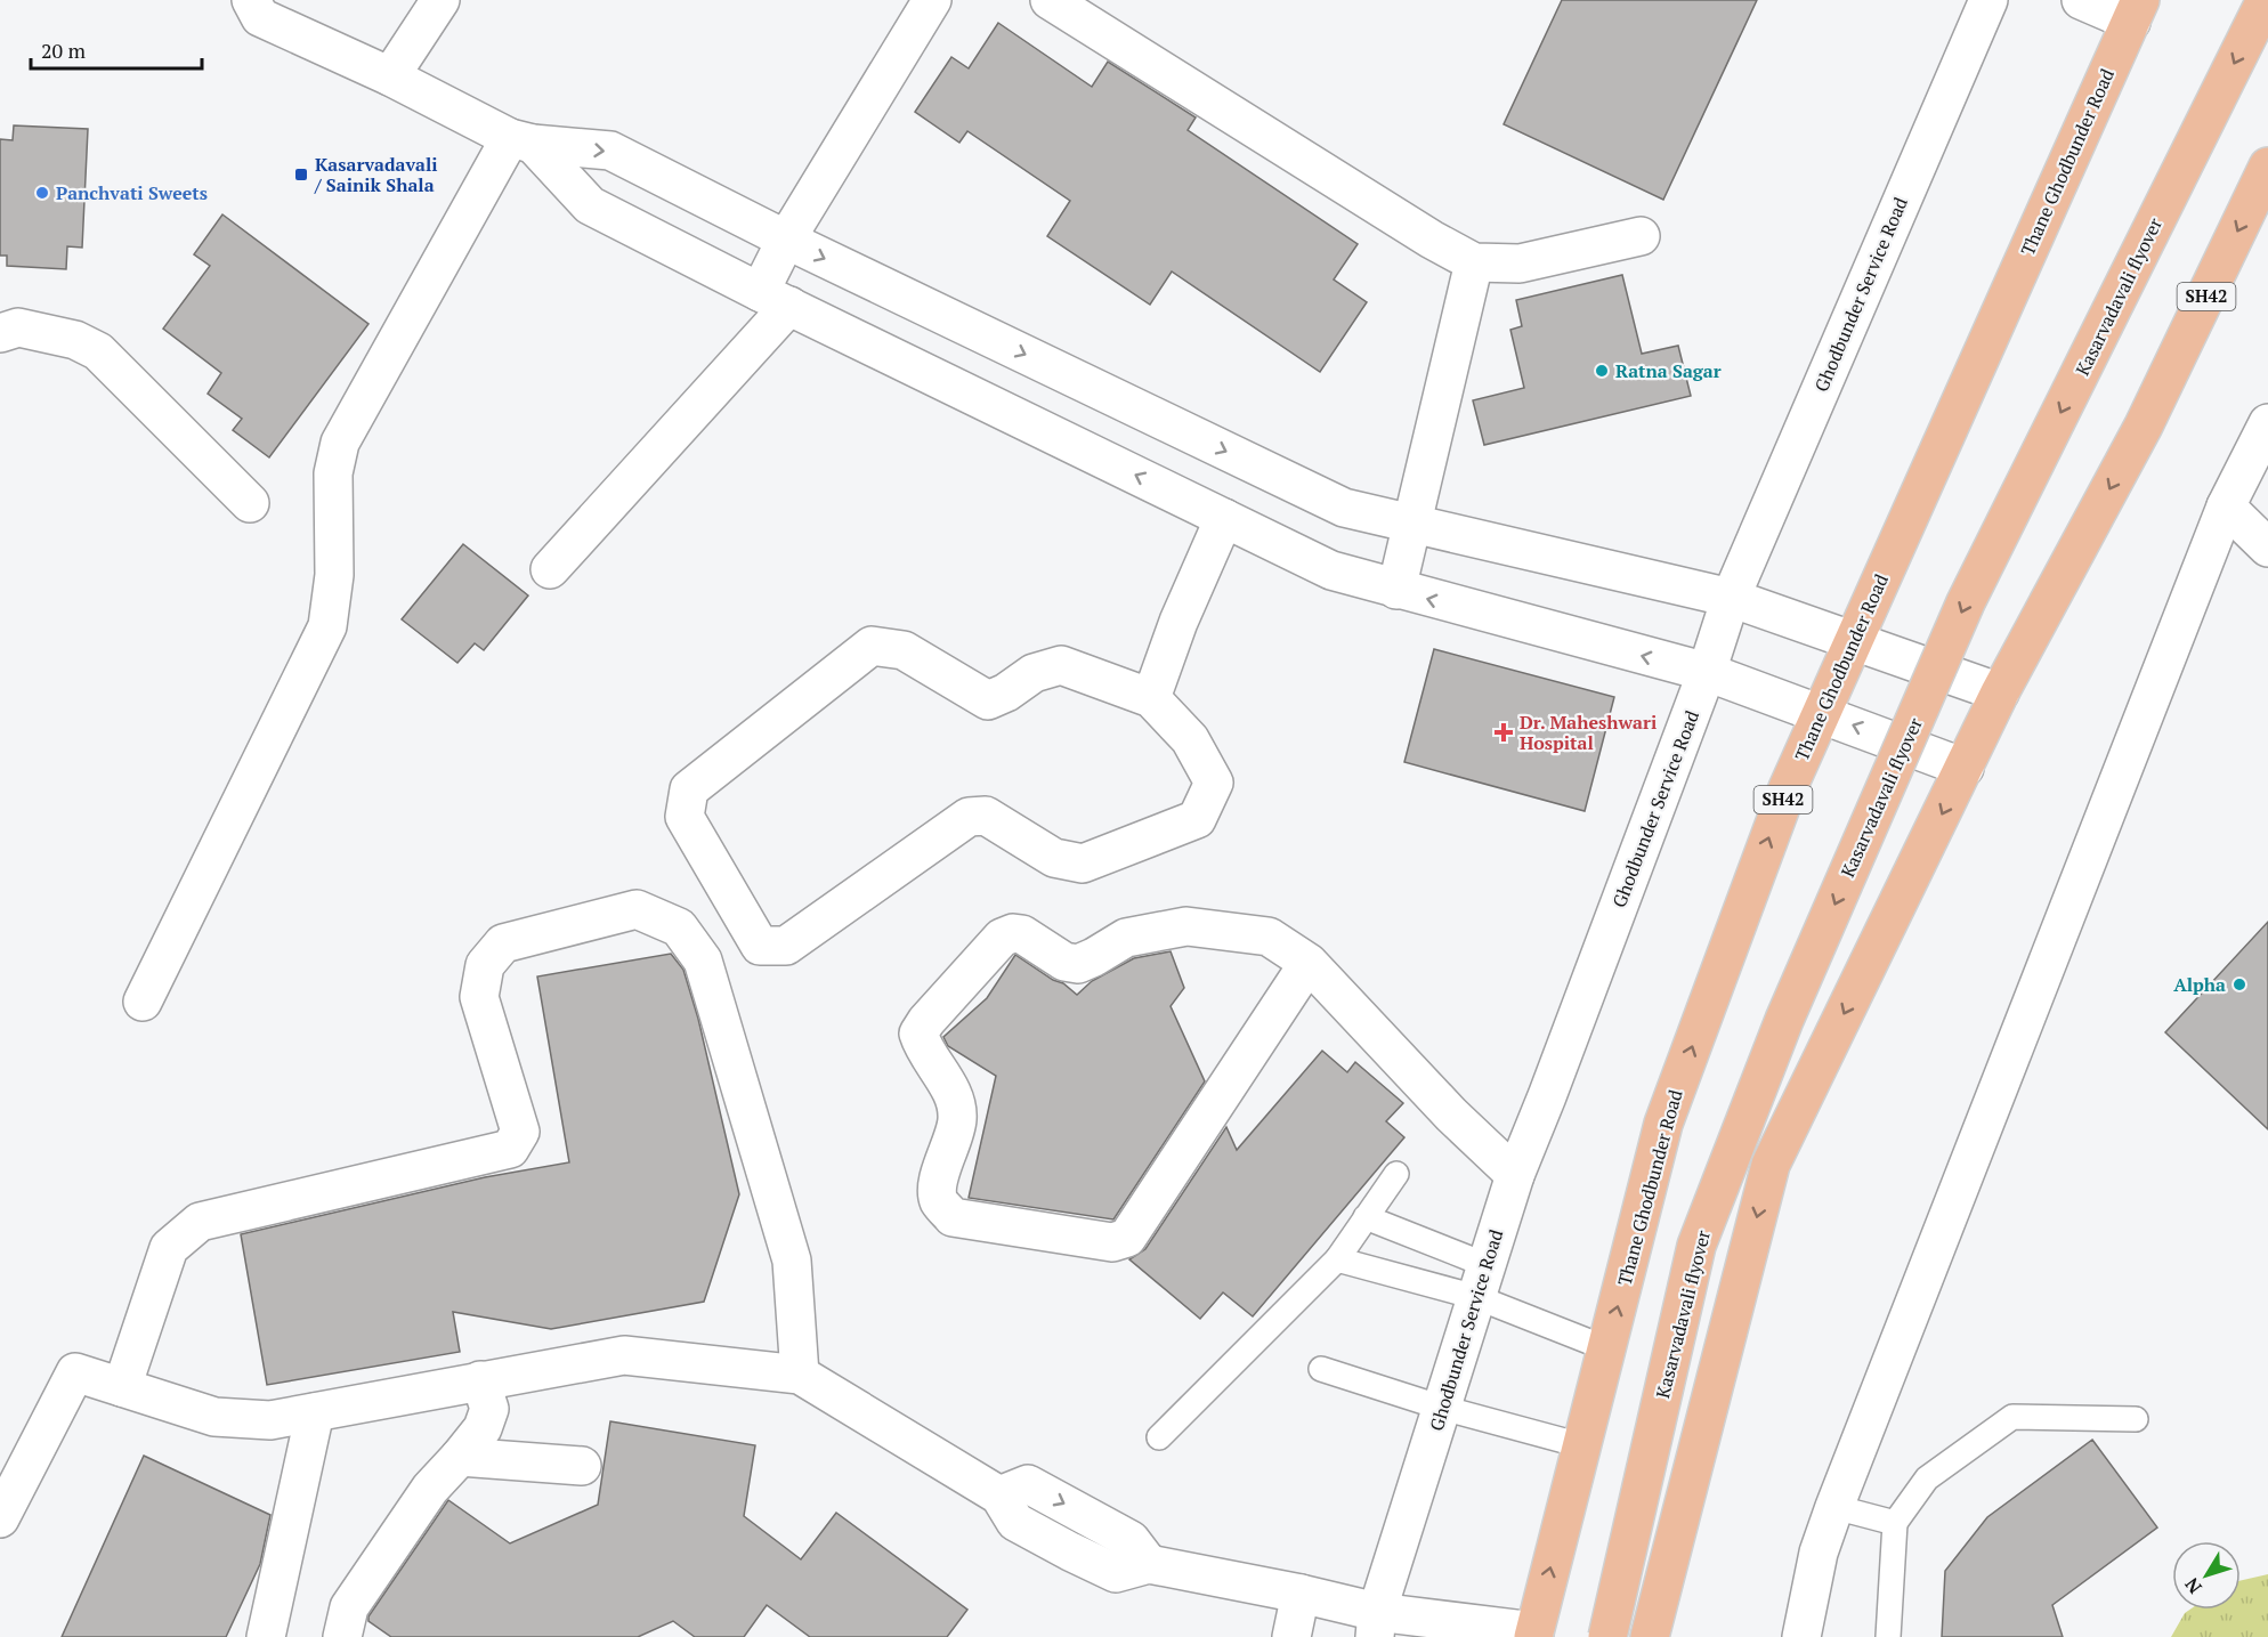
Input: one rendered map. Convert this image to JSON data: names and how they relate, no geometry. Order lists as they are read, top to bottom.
{
  "streets": {
    "main road": ["Thane Ghodbunder Road", "Kasarvadavali flyover", "SH42"],
    "street": ["Ghodbunder Service Road"]
  },
  "places": {
    "transit": ["Kasarvadavali / Sainik Shala"],
    "other": ["Panchvati Sweets", "Ratna Sagar", "Alpha"],
    "health": ["Dr. Maheshwari Hospital"]
  },
  "scale_bar": "20 m",
  "north": "bottom left"
}
